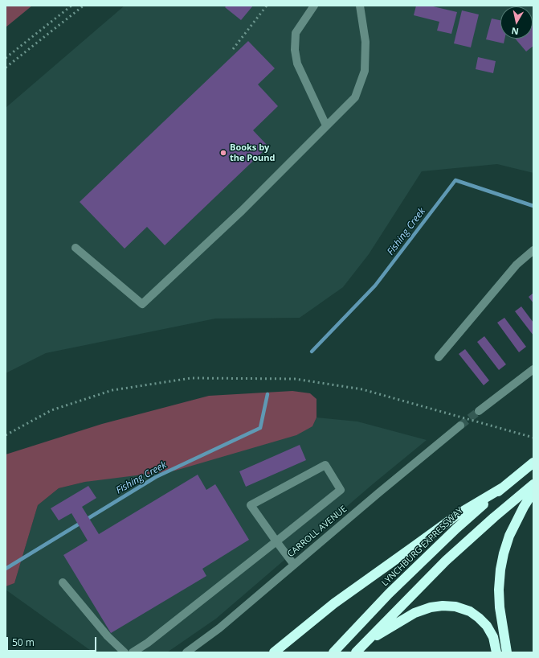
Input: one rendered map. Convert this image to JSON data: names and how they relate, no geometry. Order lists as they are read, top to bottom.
{
  "streets": {
    "highway": ["LYNCHBURG EXPRESSWAY"],
    "street": ["CARROLL AVENUE"]
  },
  "water": ["Fishing Creek"],
  "places": ["Books by the Pound"],
  "scale_bar": "50 m",
  "north": "bottom"
}
